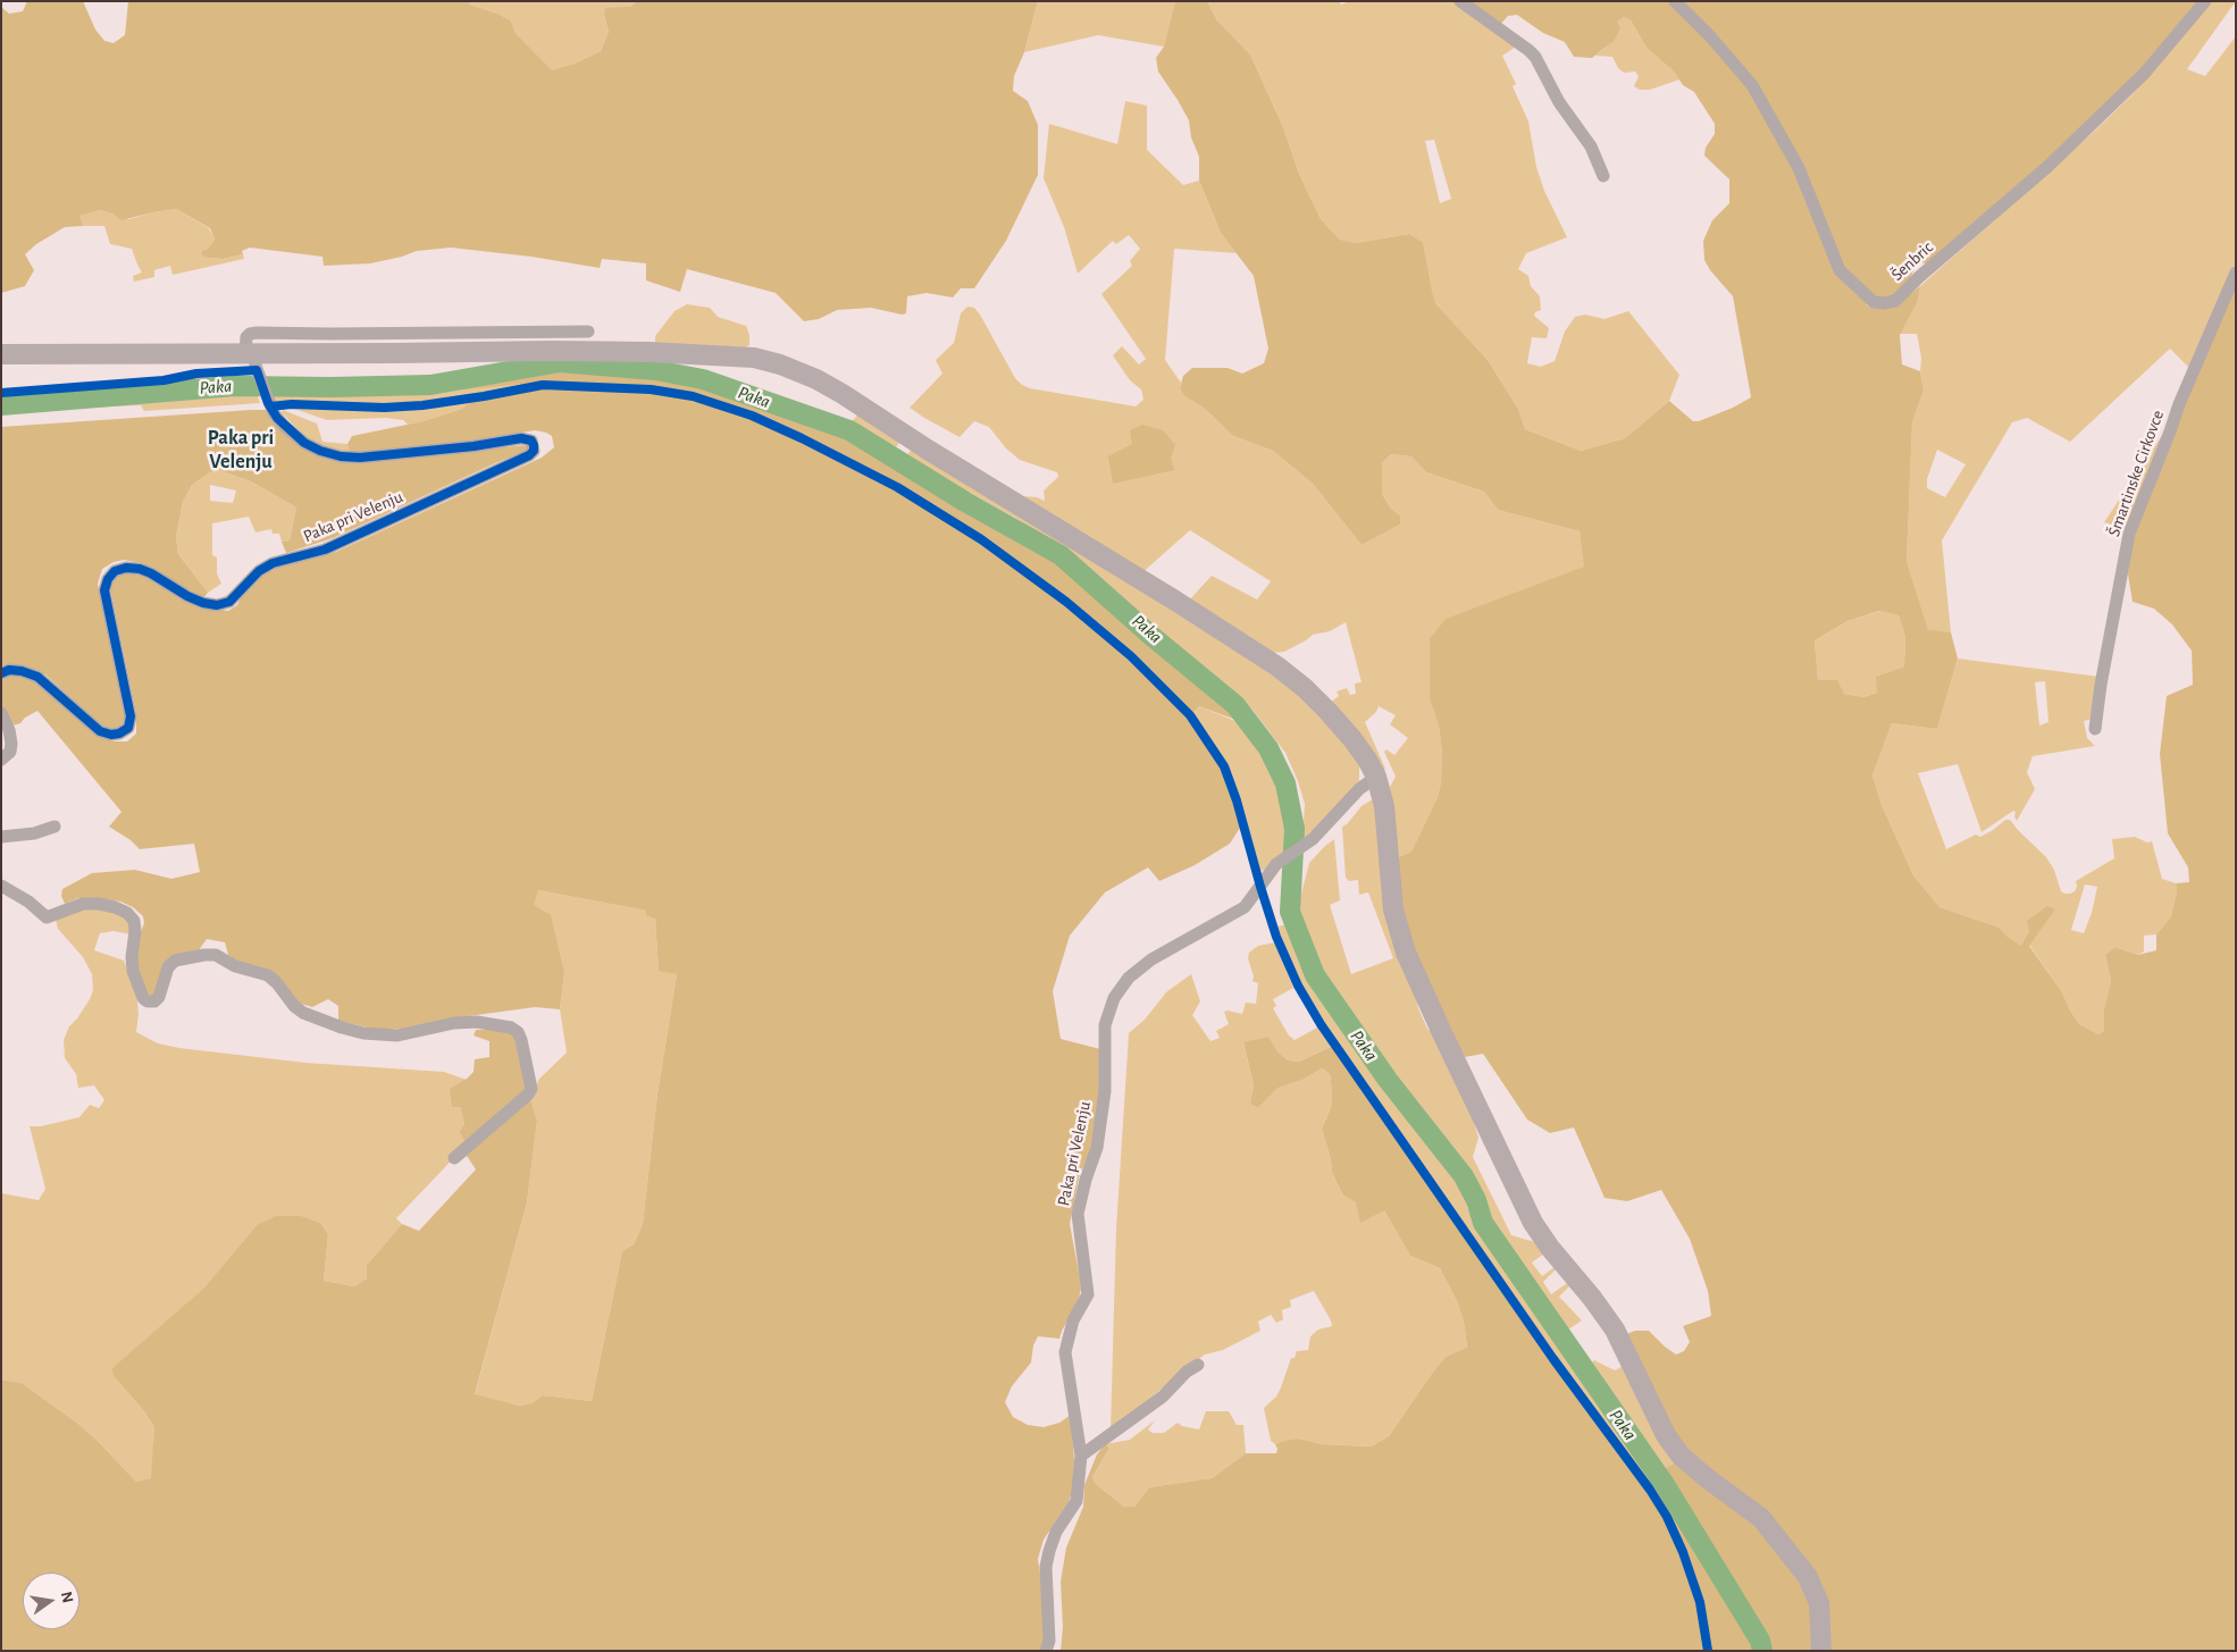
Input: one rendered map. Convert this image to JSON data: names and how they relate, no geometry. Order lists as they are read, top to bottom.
{
  "streets": {
    "street": ["Šenbric", "Šmartinske Cirkovce", "Paka pri Velenju"]
  },
  "districts": ["Paka pri Velenju"],
  "water": ["Paka"],
  "north": "right"
}
